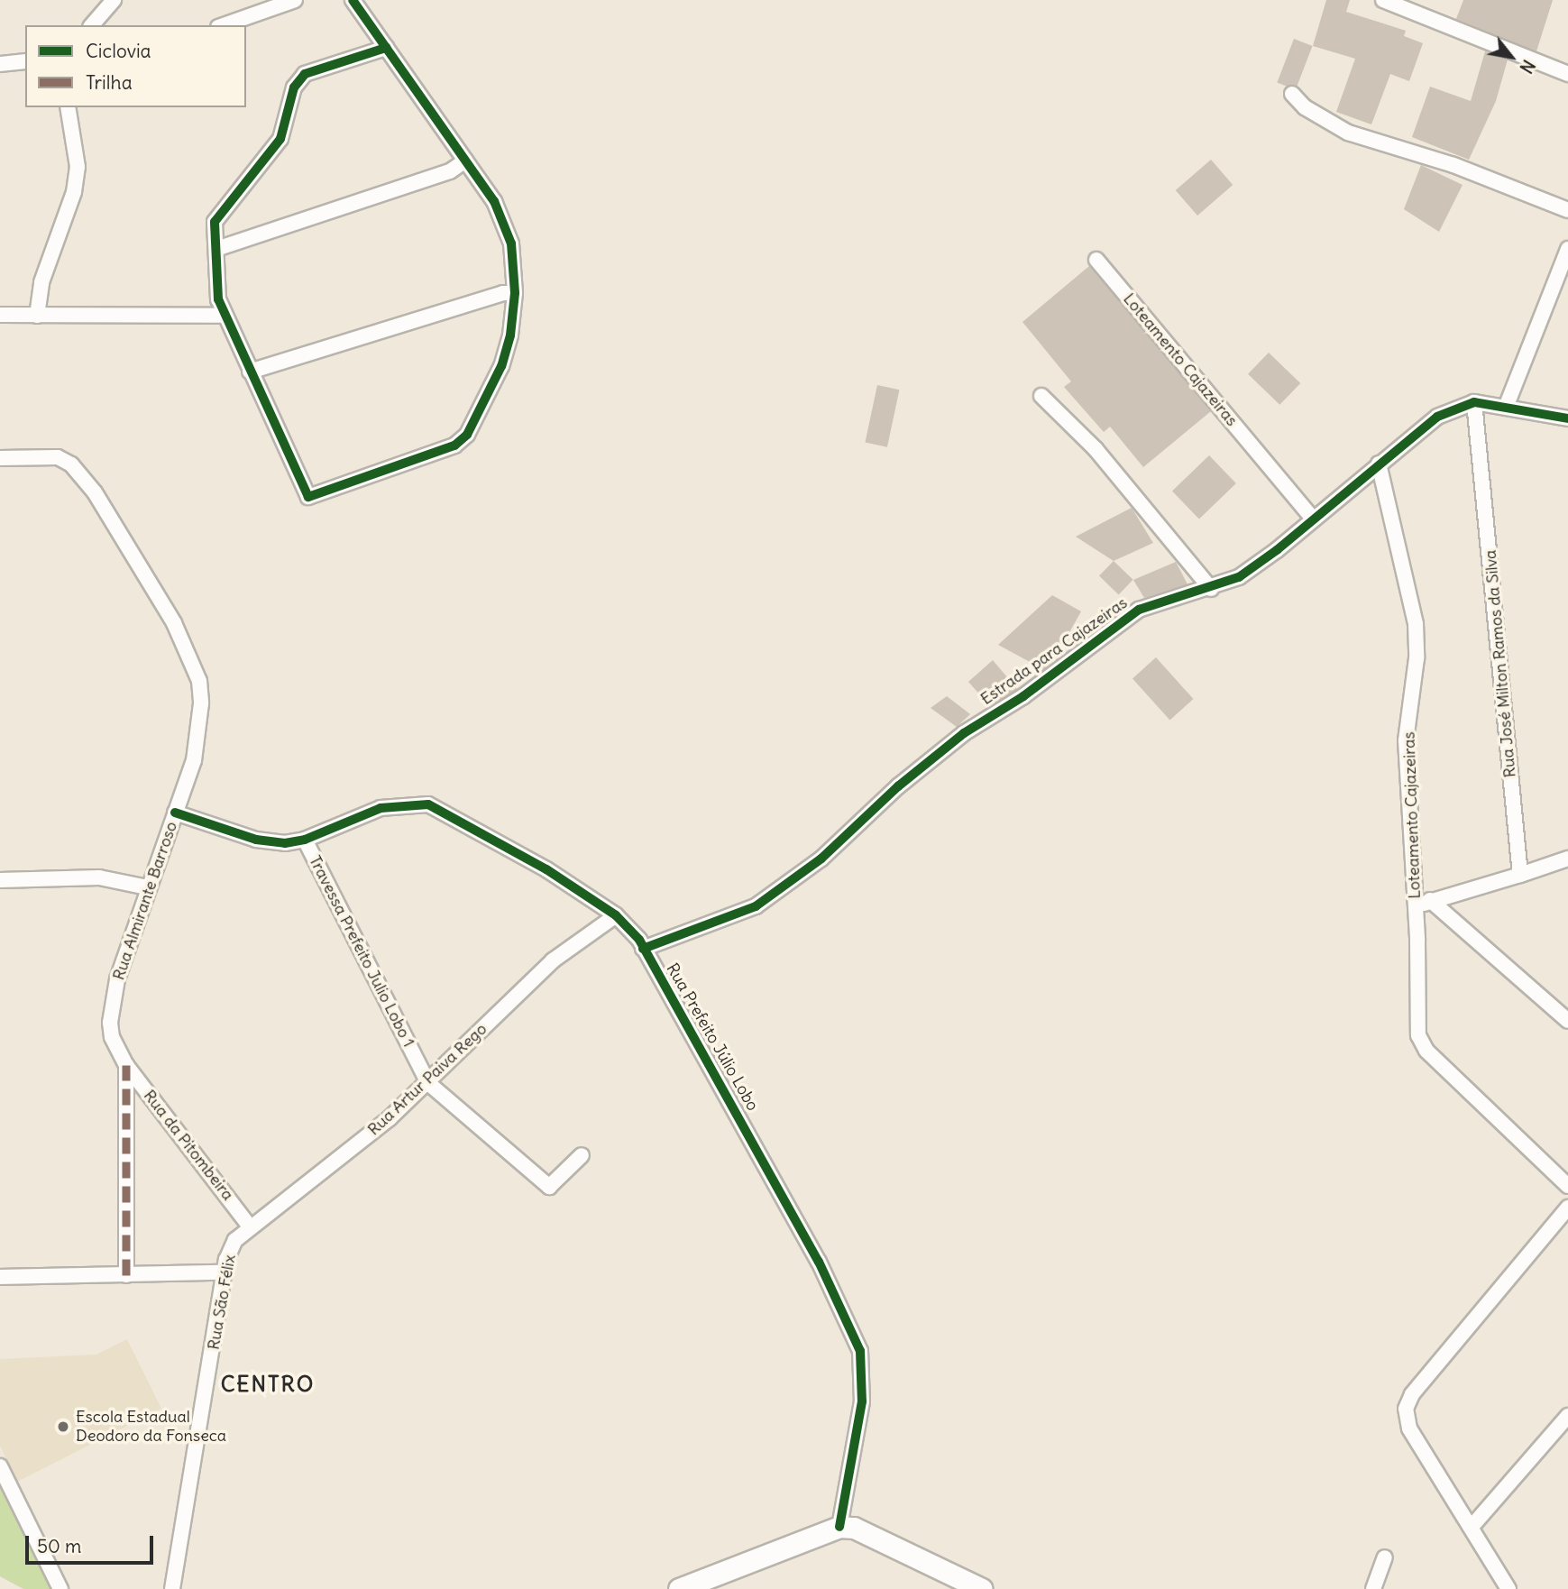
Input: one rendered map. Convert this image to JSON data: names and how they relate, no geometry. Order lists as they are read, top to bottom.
{
  "streets": {
    "street": [
      "Loteamento Cajazeiras",
      "Estrada para Cajazeiras",
      "Rua José Milton Ramos da Silva",
      "Rua Almirante Barroso",
      "Travessa Prefeito Julio Lobo 1",
      "Rua Prefeito Júlio Lobo",
      "Rua Artur Paiva Rego",
      "Rua da Pitombeira",
      "Rua São Félix"
    ]
  },
  "crossings": [
    ["Loteamento Cajazeiras", "Estrada para Cajazeiras"],
    ["Estrada para Cajazeiras", "Rua José Milton Ramos da Silva"],
    ["Estrada para Cajazeiras", "Rua Prefeito Júlio Lobo"],
    ["Rua Almirante Barroso", "Rua Prefeito Júlio Lobo"],
    ["Rua Almirante Barroso", "Rua da Pitombeira"],
    ["Travessa Prefeito Julio Lobo 1", "Rua Prefeito Júlio Lobo"],
    ["Travessa Prefeito Julio Lobo 1", "Rua Artur Paiva Rego"],
    ["Rua Prefeito Júlio Lobo", "Rua Artur Paiva Rego"],
    ["Rua Artur Paiva Rego", "Rua da Pitombeira"],
    ["Rua Artur Paiva Rego", "Rua São Félix"]
  ],
  "districts": ["CENTRO"],
  "places": ["Escola Estadual Deodoro da Fonseca"],
  "legend": ["Ciclovia", "Trilha"],
  "scale_bar": "50 m",
  "north": "bottom right"
}
